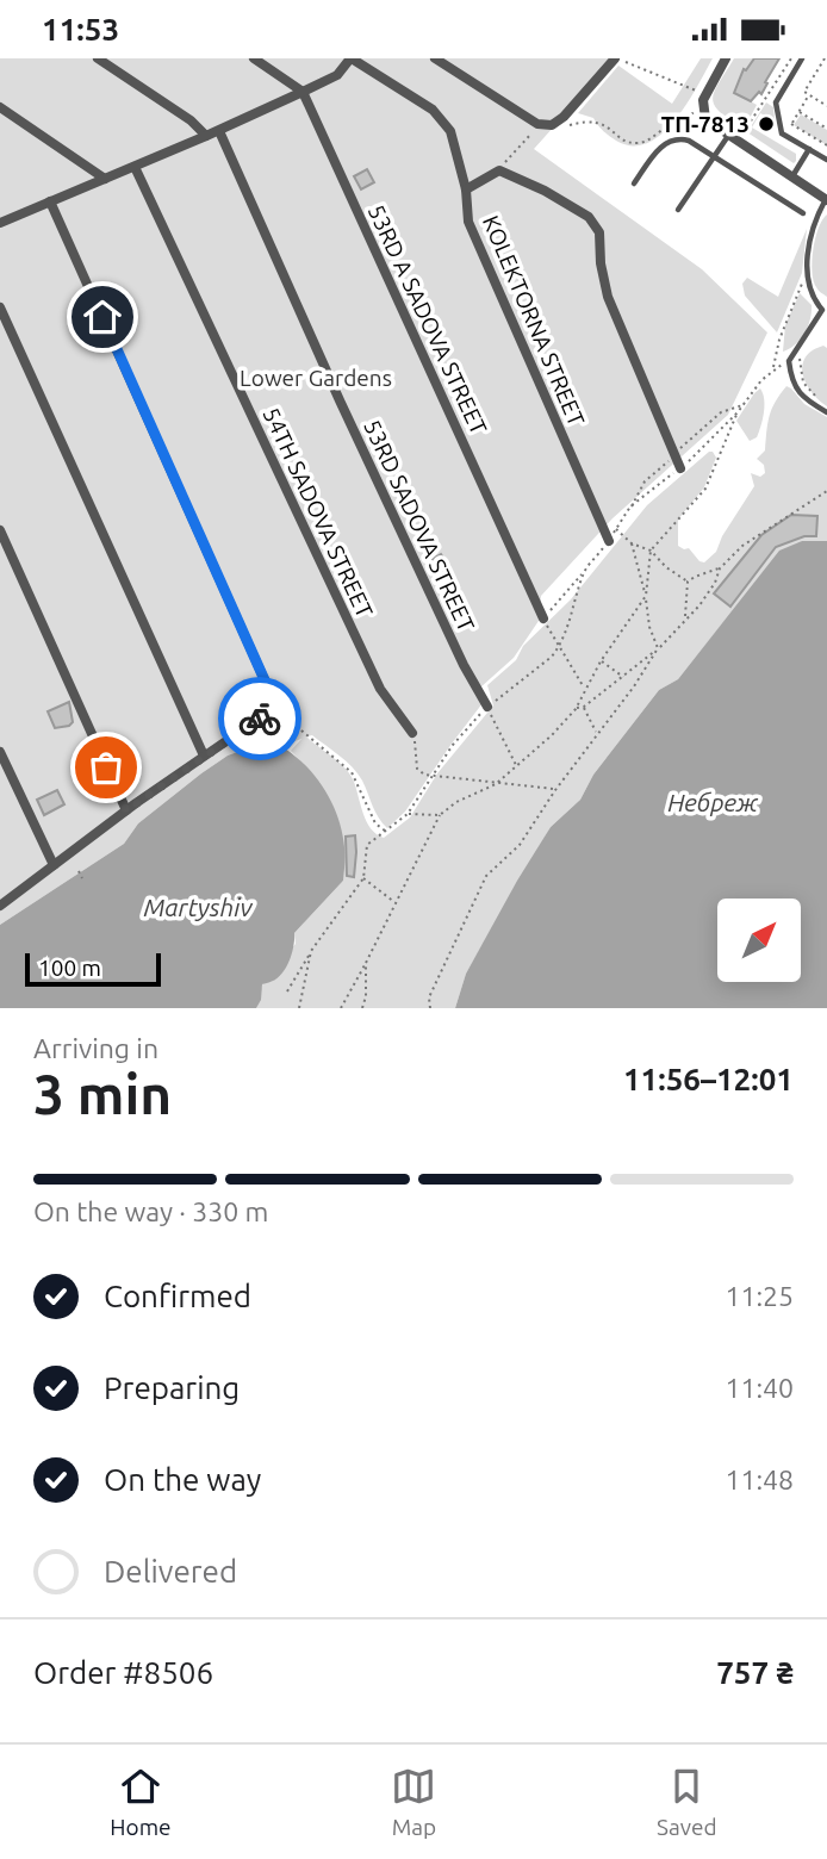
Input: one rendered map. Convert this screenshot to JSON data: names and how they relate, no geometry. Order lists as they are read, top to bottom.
{
  "streets": {
    "street": [
      "53RD A SADOVA STREET",
      "KOLEKTORNA STREET",
      "54TH SADOVA STREET",
      "53RD SADOVA STREET"
    ]
  },
  "water": ["Небреж", "Martyshiv"],
  "parks": ["Lower Gardens"],
  "places": ["ТП-7813"],
  "scale_bar": "100 m",
  "north": "top right",
  "page": {
    "status": "11:53",
    "scale": "100 m",
    "heading": ["3 min", "Arriving in", "11:56–12:01"],
    "panel": ["Order #8506", "757 ₴"],
    "bar": "On the way · 330 m",
    "list": [
      ["Confirmed", "11:25"],
      ["Preparing", "11:40"],
      ["On the way", "11:48"],
      "Delivered"
    ],
    "tabs": ["Home", "Map", "Saved"]
  }
}
